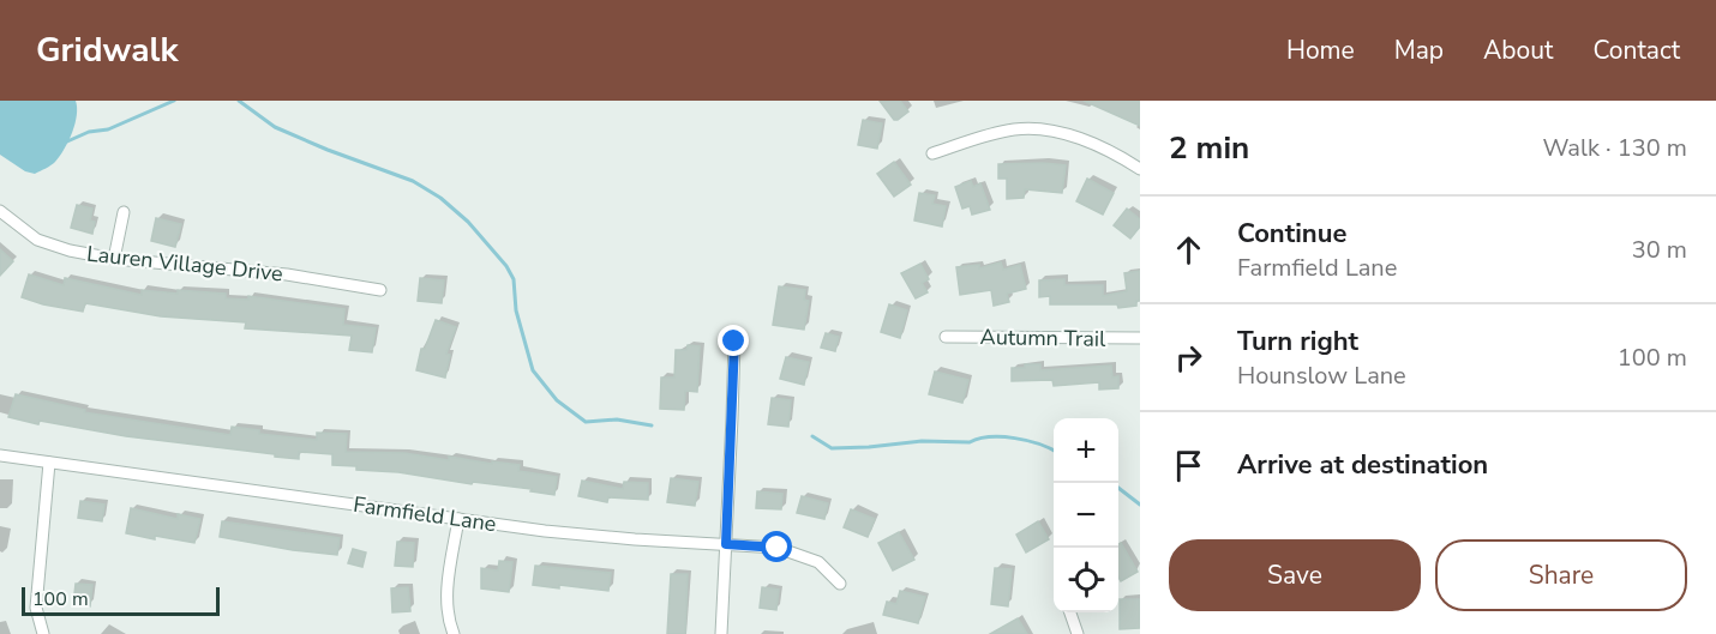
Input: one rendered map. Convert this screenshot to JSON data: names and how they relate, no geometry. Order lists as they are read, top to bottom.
{
  "streets": {
    "street": ["Lauren Village Drive", "Autumn Trail", "Farmfield Lane"]
  },
  "scale_bar": "100 m",
  "page": {
    "header": "Gridwalk",
    "nav": [
      "Home",
      "Map",
      "About",
      "Contact"
    ],
    "heading": ["2 min", "Walk · 130 m"],
    "list": [
      ["Continue", "Farmfield Lane", "30 m"],
      ["Turn right", "Hounslow Lane", "100 m"],
      "Arrive at destination"
    ],
    "map_buttons": ["+", "−"],
    "buttons": ["Save", "Share"],
    "scale": "100 m"
  }
}
